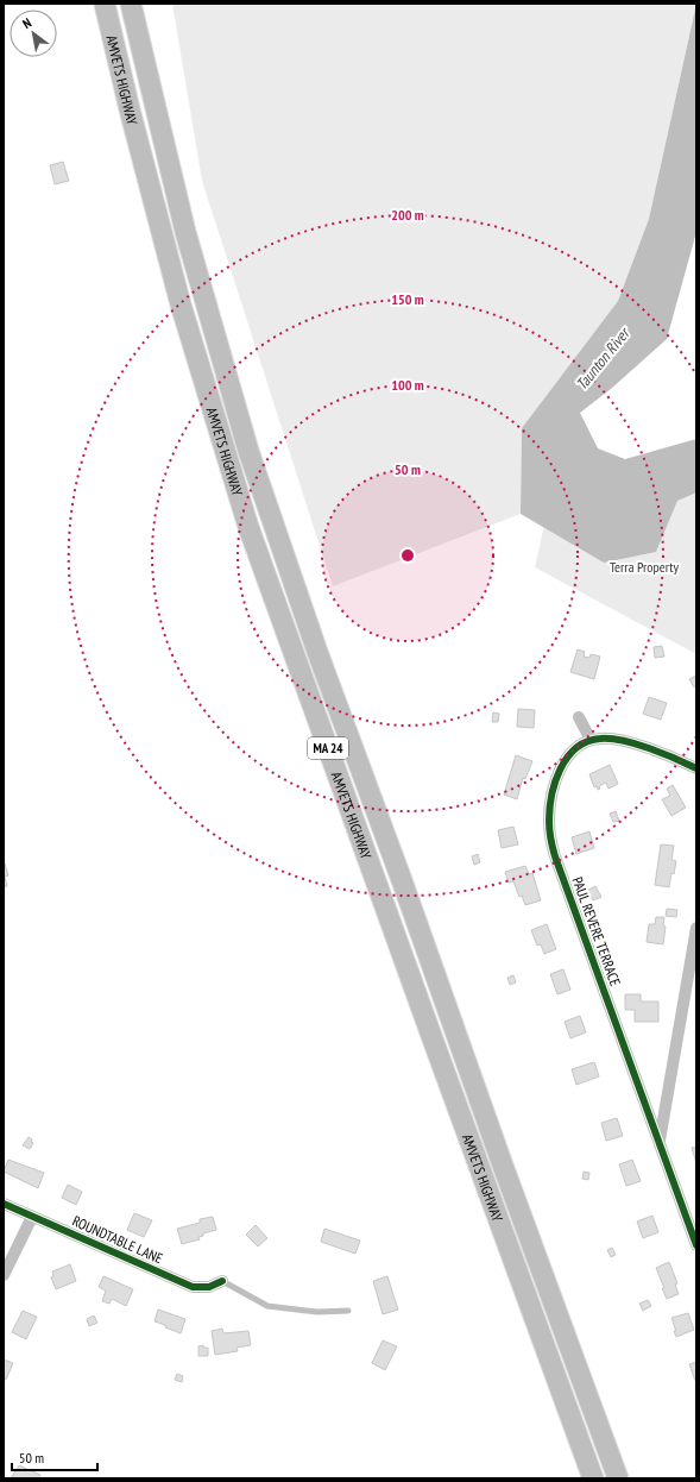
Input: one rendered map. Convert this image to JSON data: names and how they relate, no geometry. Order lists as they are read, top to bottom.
{
  "streets": {
    "highway": ["AMVETS HIGHWAY", "MA 24"],
    "street": ["PAUL REVERE TERRACE", "ROUNDTABLE LANE"]
  },
  "water": ["Taunton River"],
  "parks": ["Terra Property"],
  "scale_bar": "50 m",
  "north": "top left",
  "rings": [
    "200 m",
    "150 m",
    "100 m",
    "50 m"
  ]
}
